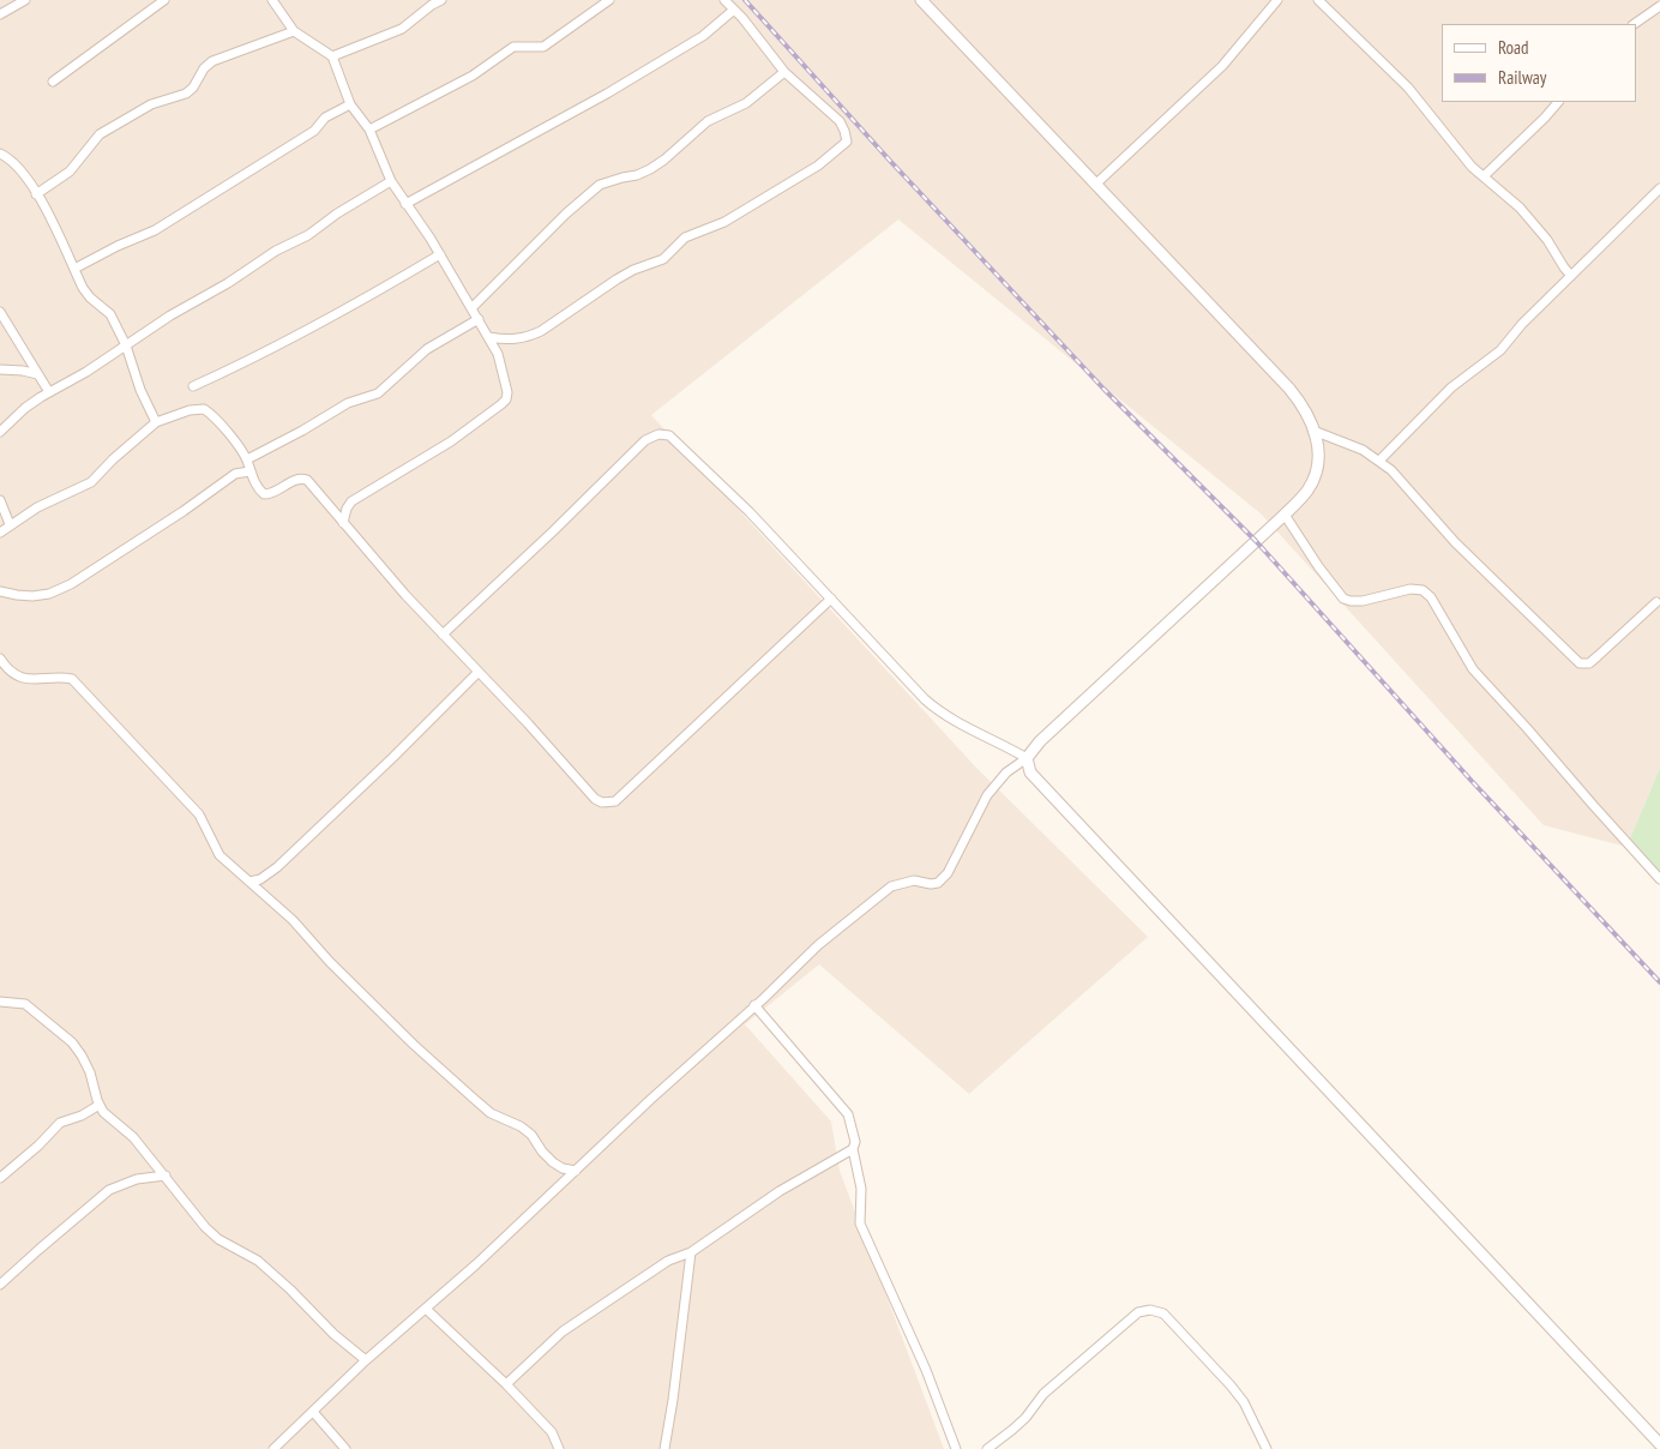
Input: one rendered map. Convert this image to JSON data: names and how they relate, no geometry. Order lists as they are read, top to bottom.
{
  "legend": ["Road", "Railway"]
}
